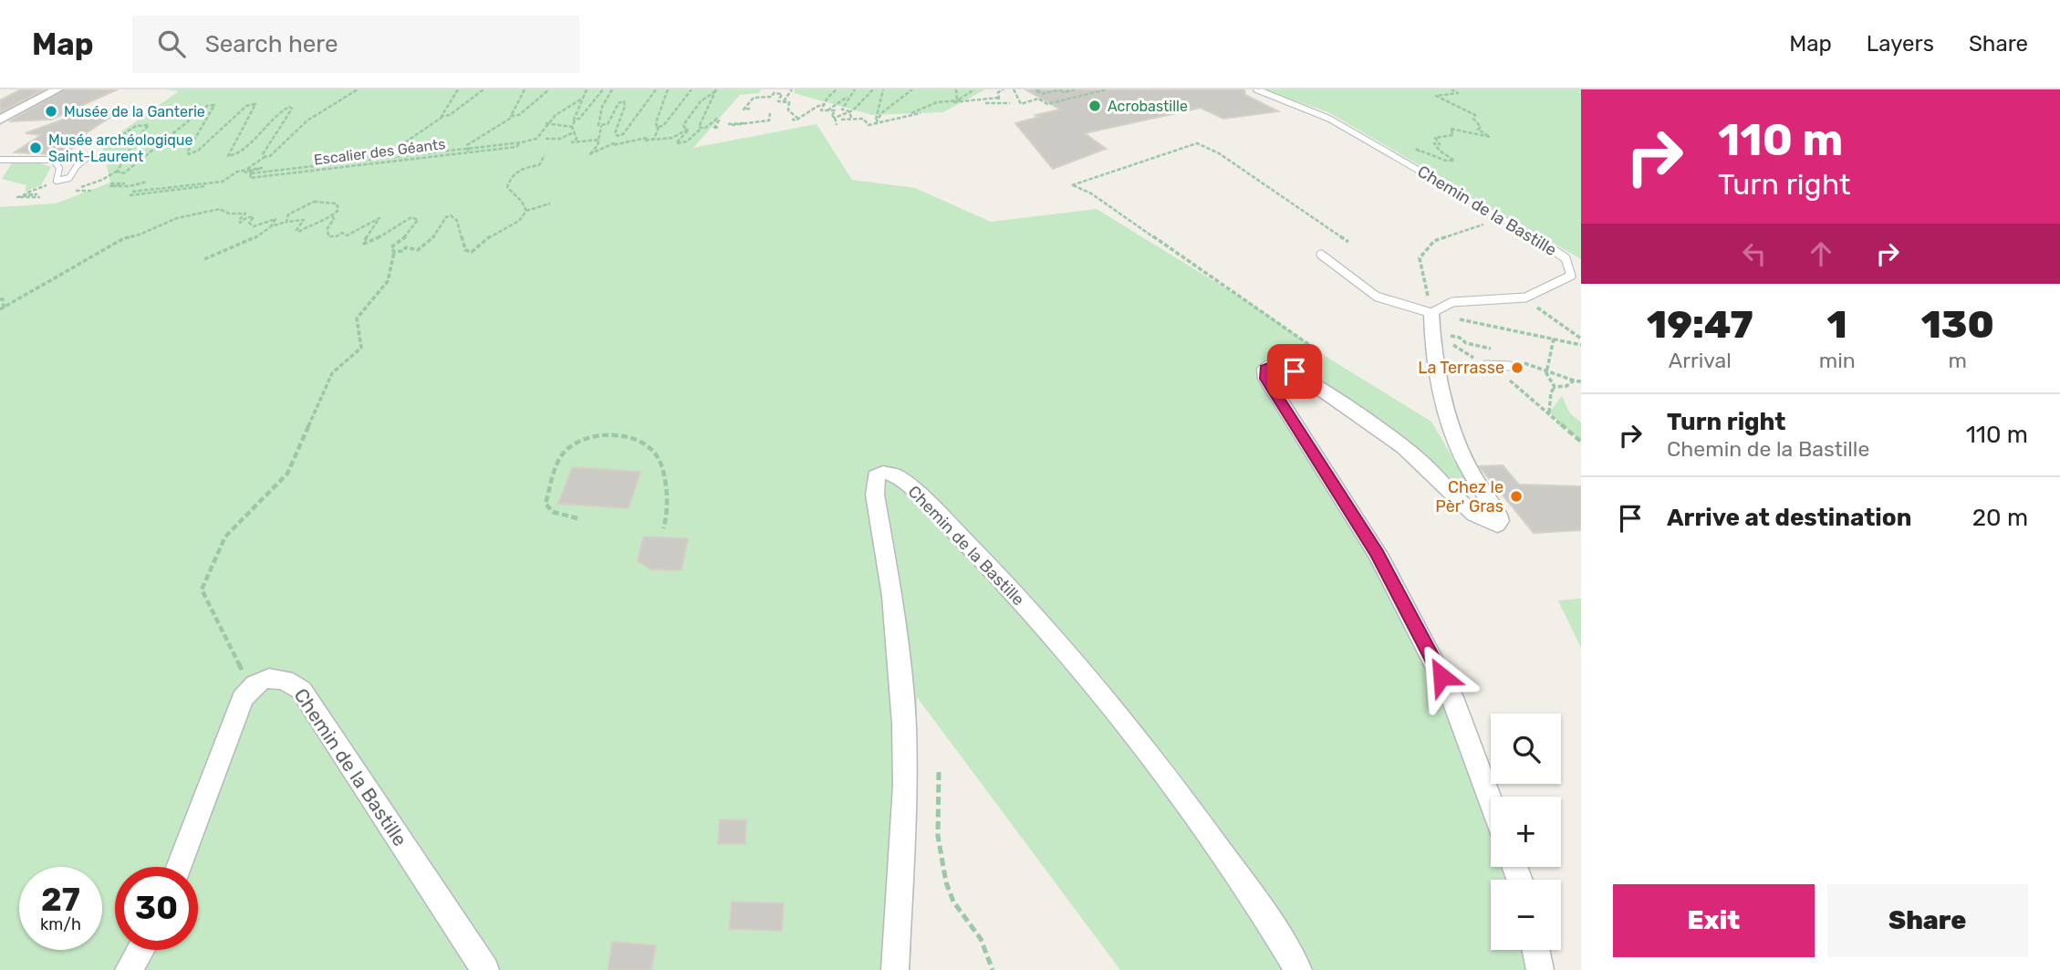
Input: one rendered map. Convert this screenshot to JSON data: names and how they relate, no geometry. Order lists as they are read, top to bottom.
{
  "streets": {
    "street": ["Chemin de la Bastille"],
    "path": ["Escalier des Géants"]
  },
  "places": [
    "Acrobastille",
    "Musée de la Ganterie",
    "Musée archéologique Saint-Laurent",
    "La Terrasse",
    "Chez le Pèr' Gras"
  ],
  "page": {
    "header": "Map",
    "search": "Search here",
    "nav": ["Map", "Layers", "Share"],
    "turn": ["110 m", "Turn right"],
    "eta": [
      "19:47",
      "Arrival",
      "1",
      "min",
      "130",
      "m"
    ],
    "list": [
      {
        "name": "Turn right",
        "note": "Chemin de la Bastille",
        "value": "110 m"
      },
      {
        "name": "Arrive at destination",
        "value": "20 m"
      }
    ],
    "map_buttons": ["+", "−"],
    "speed": "27 km/h",
    "limit": "30",
    "buttons": ["Exit", "Share"]
  }
}
